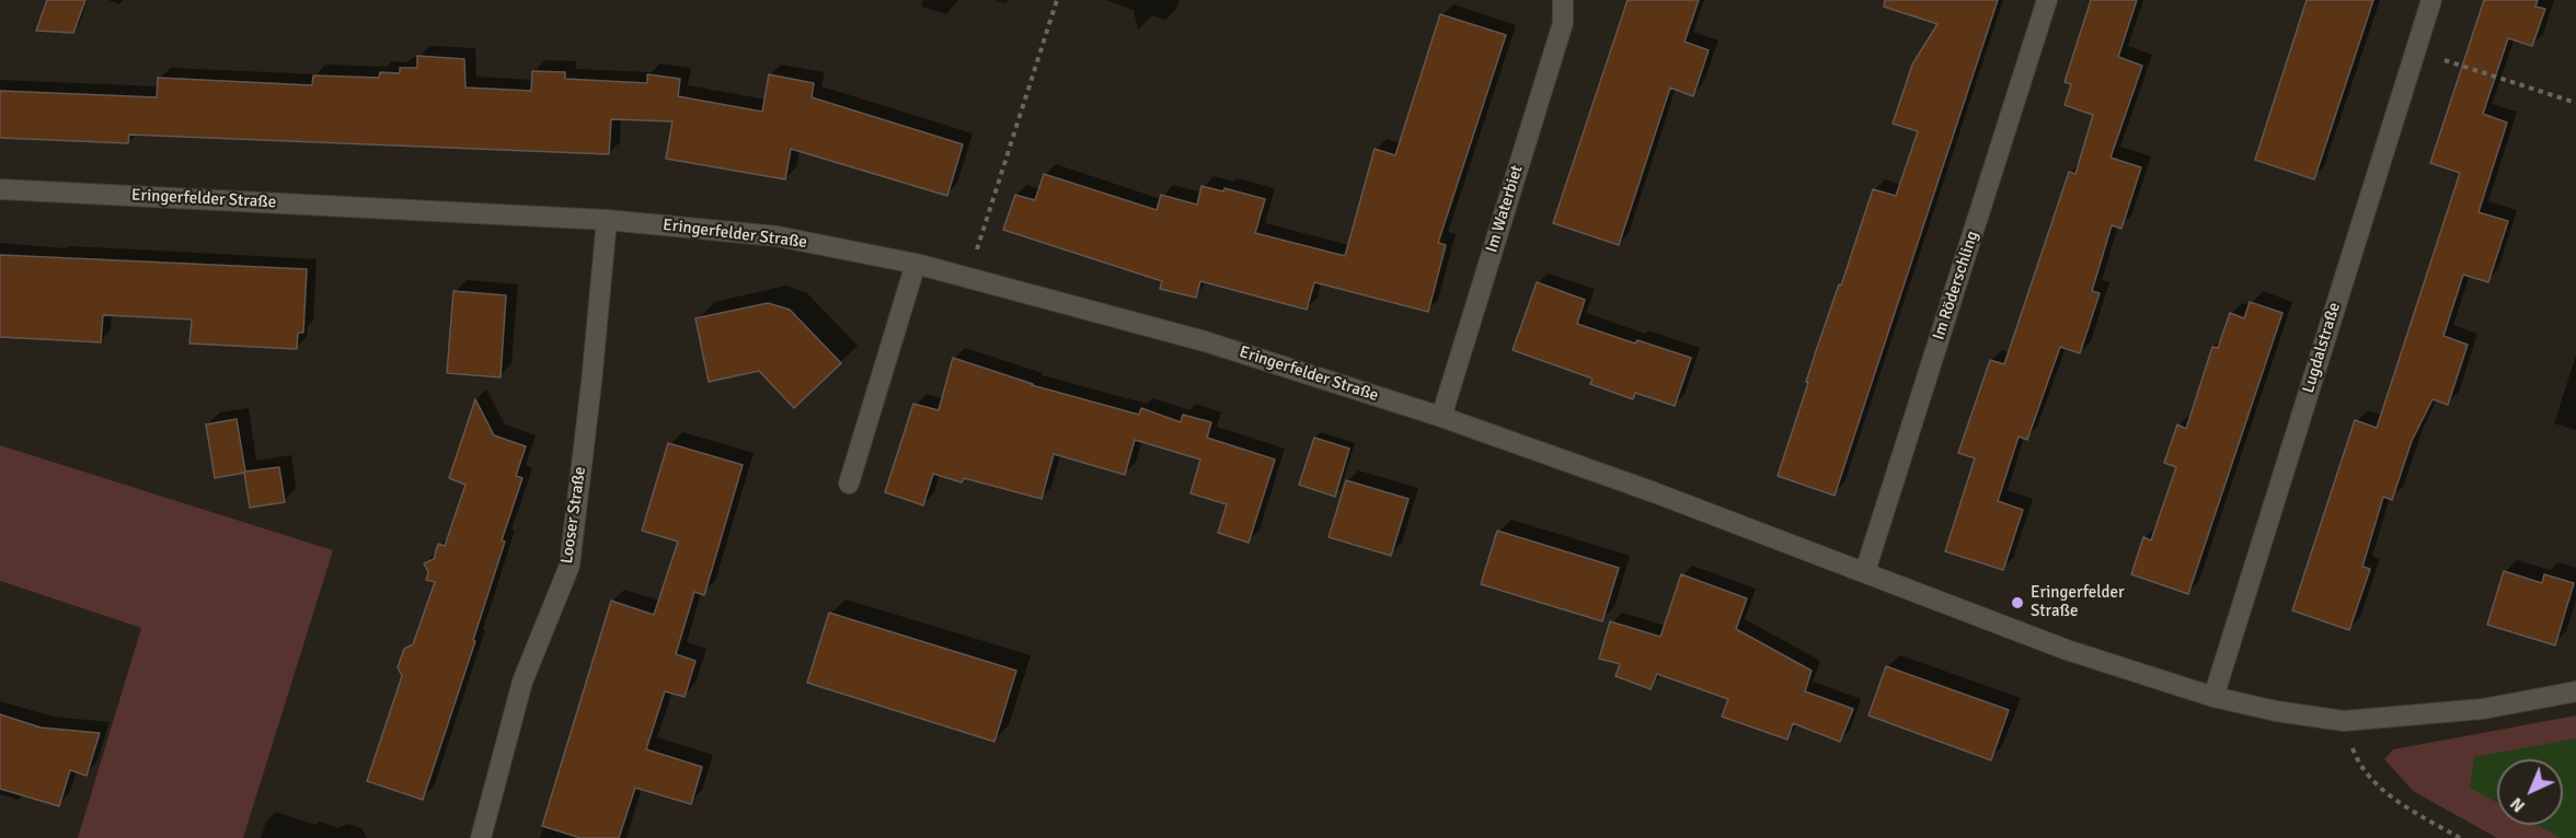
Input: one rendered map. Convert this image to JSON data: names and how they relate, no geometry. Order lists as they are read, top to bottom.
{
  "streets": {
    "street": [
      "Eringerfelder Straße",
      "Im Waterbiet",
      "Im Röderschling",
      "Lugdalstraße",
      "Looser Straße"
    ]
  },
  "crossings": [
    ["Eringerfelder Straße", "Im Waterbiet"],
    ["Eringerfelder Straße", "Im Röderschling"],
    ["Eringerfelder Straße", "Lugdalstraße"],
    ["Eringerfelder Straße", "Looser Straße"]
  ],
  "places": ["Eringerfelder Straße"],
  "north": "bottom left"
}
